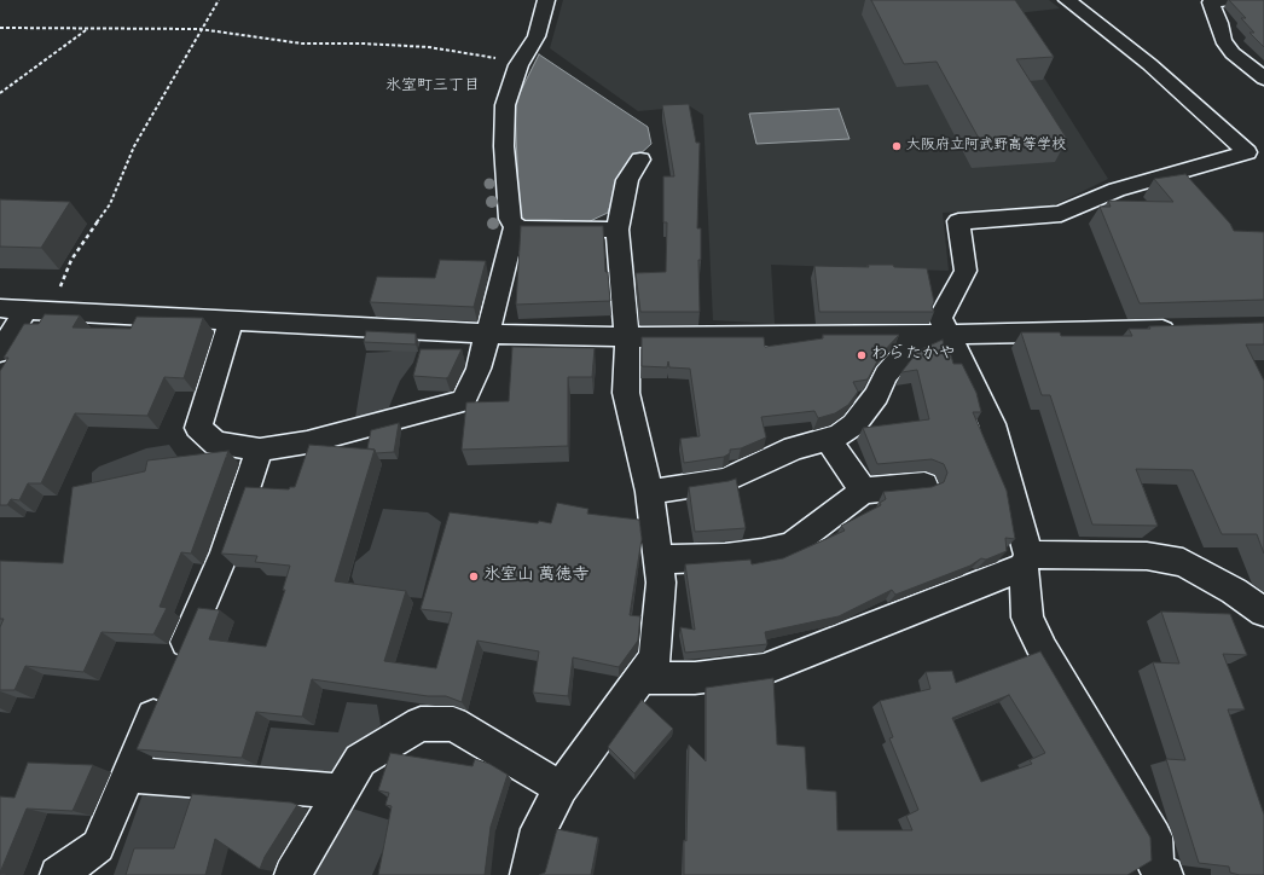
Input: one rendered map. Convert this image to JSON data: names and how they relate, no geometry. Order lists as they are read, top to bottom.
{
  "districts": ["氷室町三丁目"],
  "places": ["大阪府立阿武野高等学校", "わらたかや", "氷室山 萬徳寺"]
}
